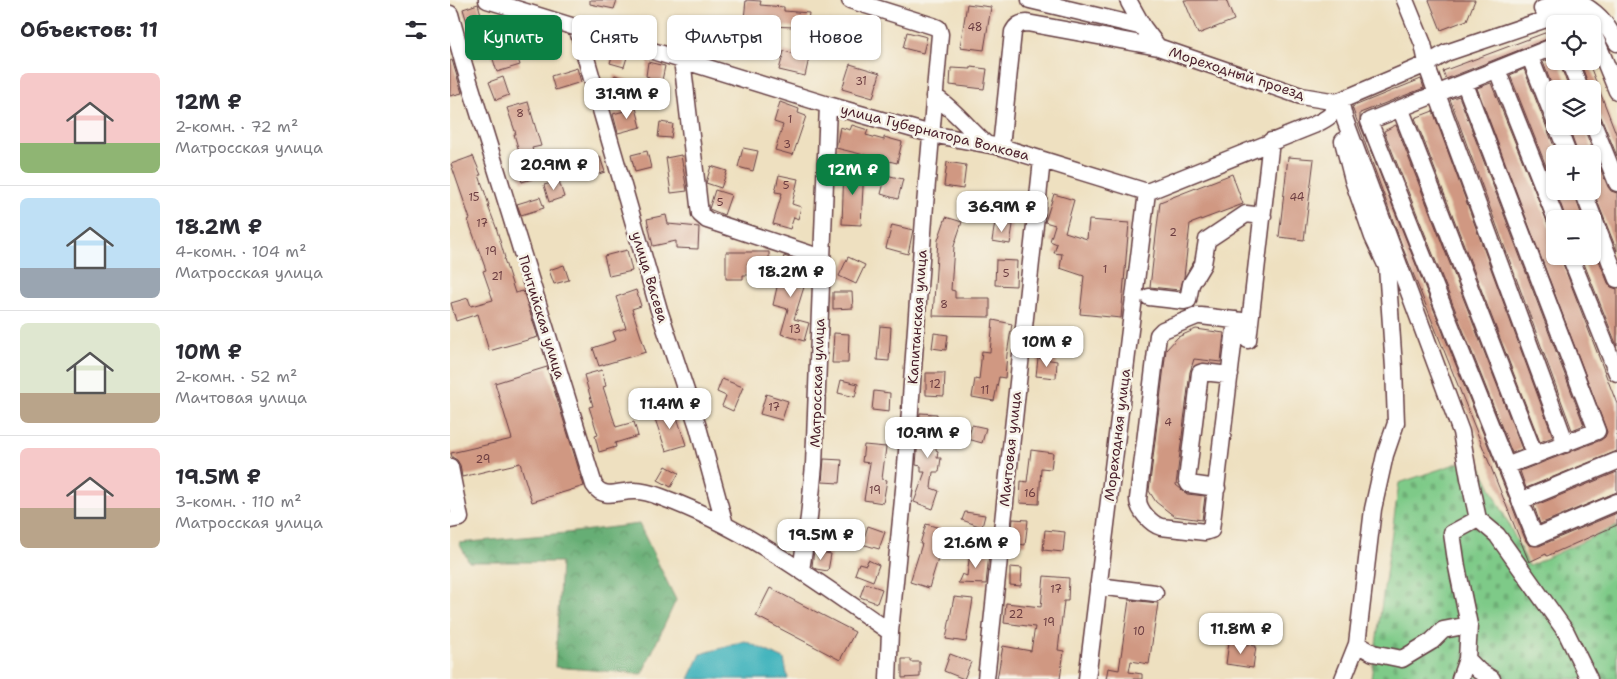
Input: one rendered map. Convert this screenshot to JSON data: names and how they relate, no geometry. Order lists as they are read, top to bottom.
{
  "streets": {
    "street": [
      "Мореходный проезд",
      "улица Губернатора Волкова",
      "улица Васева",
      "Понтийская улица",
      "Капитанская улица",
      "Матросская улица",
      "Мореходная улица",
      "Мачтовая улица"
    ]
  },
  "crossings": [
    ["улица Губернатора Волкова", "Капитанская улица"],
    ["улица Губернатора Волкова", "Матросская улица"],
    ["улица Губернатора Волкова", "Мореходная улица"],
    ["улица Губернатора Волкова", "Мачтовая улица"],
    ["улица Васева", "Понтийская улица"]
  ],
  "house_numbers": [
    "48",
    "31",
    "8",
    "1",
    "3",
    "5",
    "15",
    "44",
    "5",
    "17",
    "2",
    "19",
    "1",
    "5",
    "21",
    "8",
    "13",
    "12",
    "11",
    "17",
    "4",
    "29",
    "19",
    "16",
    "17",
    "22",
    "19",
    "10"
  ],
  "page": {
    "heading": "Объектов: 11",
    "map_buttons": ["+", "−"],
    "chip": [
      "Купить",
      "Снять",
      "Фильтры",
      "Новое"
    ],
    "list": [
      {
        "name": "12M ₽",
        "note": "2-комн. · 72 m² · Матросская улица"
      },
      {
        "name": "18.2M ₽",
        "note": "4-комн. · 104 m² · Матросская улица"
      },
      {
        "name": "10M ₽",
        "note": "2-комн. · 52 m² · Мачтовая улица"
      },
      {
        "name": "19.5M ₽",
        "note": "3-комн. · 110 m² · Матросская улица"
      }
    ],
    "price": [
      "31.9M ₽",
      "20.9M ₽",
      "12M ₽",
      "36.9M ₽",
      "18.2M ₽",
      "10M ₽",
      "11.4M ₽",
      "10.9M ₽",
      "19.5M ₽",
      "21.6M ₽",
      "11.8M ₽"
    ]
  }
}
